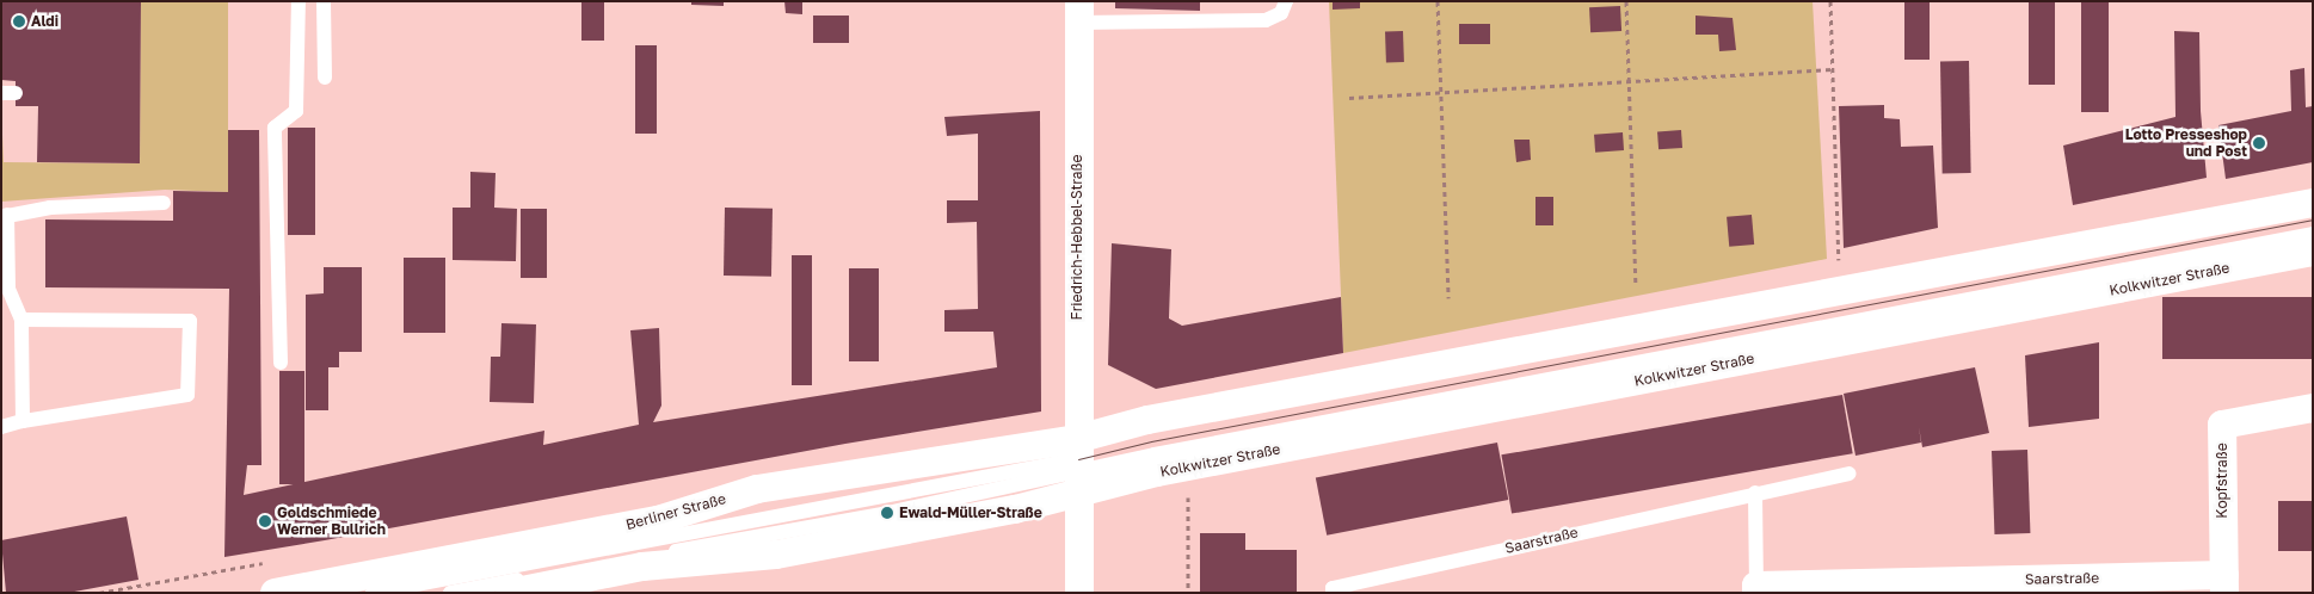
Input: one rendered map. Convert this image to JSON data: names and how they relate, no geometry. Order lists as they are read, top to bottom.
{
  "streets": {
    "street": [
      "Friedrich-Hebbel-Straße",
      "Kolkwitzer Straße",
      "Kopfstraße",
      "Berliner Straße",
      "Saarstraße"
    ]
  },
  "crossings": [
    ["Friedrich-Hebbel-Straße", "Kolkwitzer Straße"],
    ["Friedrich-Hebbel-Straße", "Berliner Straße"],
    ["Kolkwitzer Straße", "Berliner Straße"],
    ["Kopfstraße", "Saarstraße"]
  ],
  "places": [
    "Aldi",
    "Lotto Presseshop und Post",
    "Ewald-Müller-Straße",
    "Goldschmiede Werner Bullrich"
  ]
}
